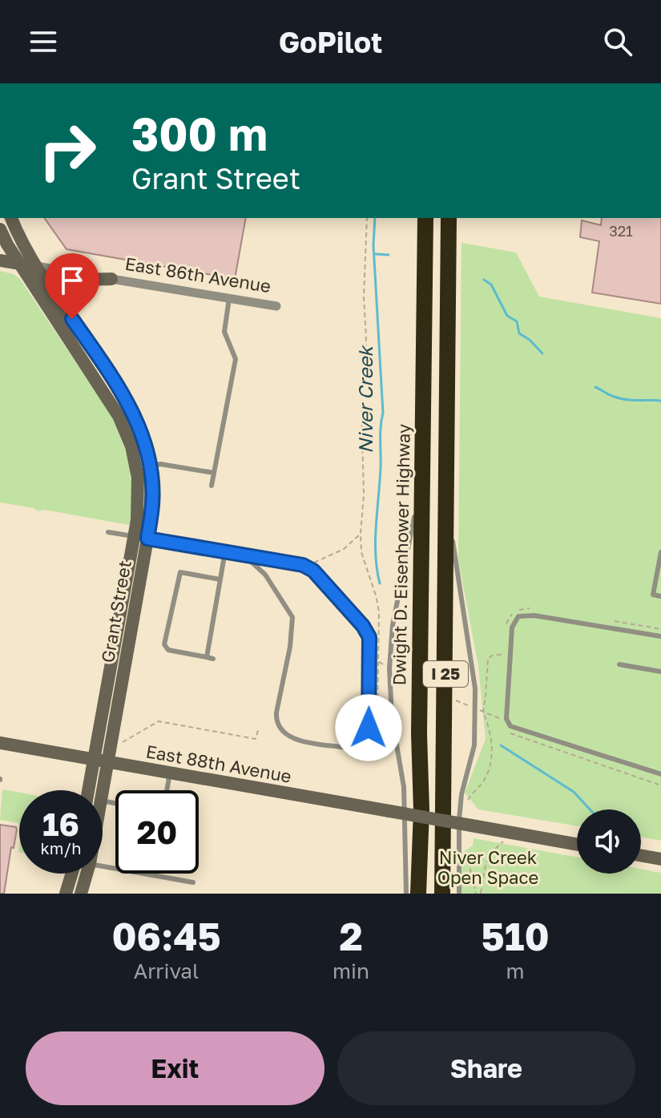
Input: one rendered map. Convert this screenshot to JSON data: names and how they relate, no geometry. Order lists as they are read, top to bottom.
{
  "streets": {
    "highway": ["Dwight D. Eisenhower Highway", "I 25"],
    "street": ["East 86th Avenue", "Grant Street", "East 88th Avenue"]
  },
  "crossings": [
    ["East 86th Avenue", "Grant Street"],
    ["Dwight D. Eisenhower Highway", "East 88th Avenue"],
    ["Grant Street", "East 88th Avenue"]
  ],
  "water": ["Niver Creek"],
  "parks": ["Niver Creek Open Space"],
  "house_numbers": ["321"],
  "page": {
    "header": "GoPilot",
    "turn": ["300 m", "Grant Street"],
    "speed": "16 km/h",
    "limit": "20",
    "eta": [
      "06:45",
      "Arrival",
      "2",
      "min",
      "510",
      "m"
    ],
    "buttons": ["Exit", "Share"]
  }
}
